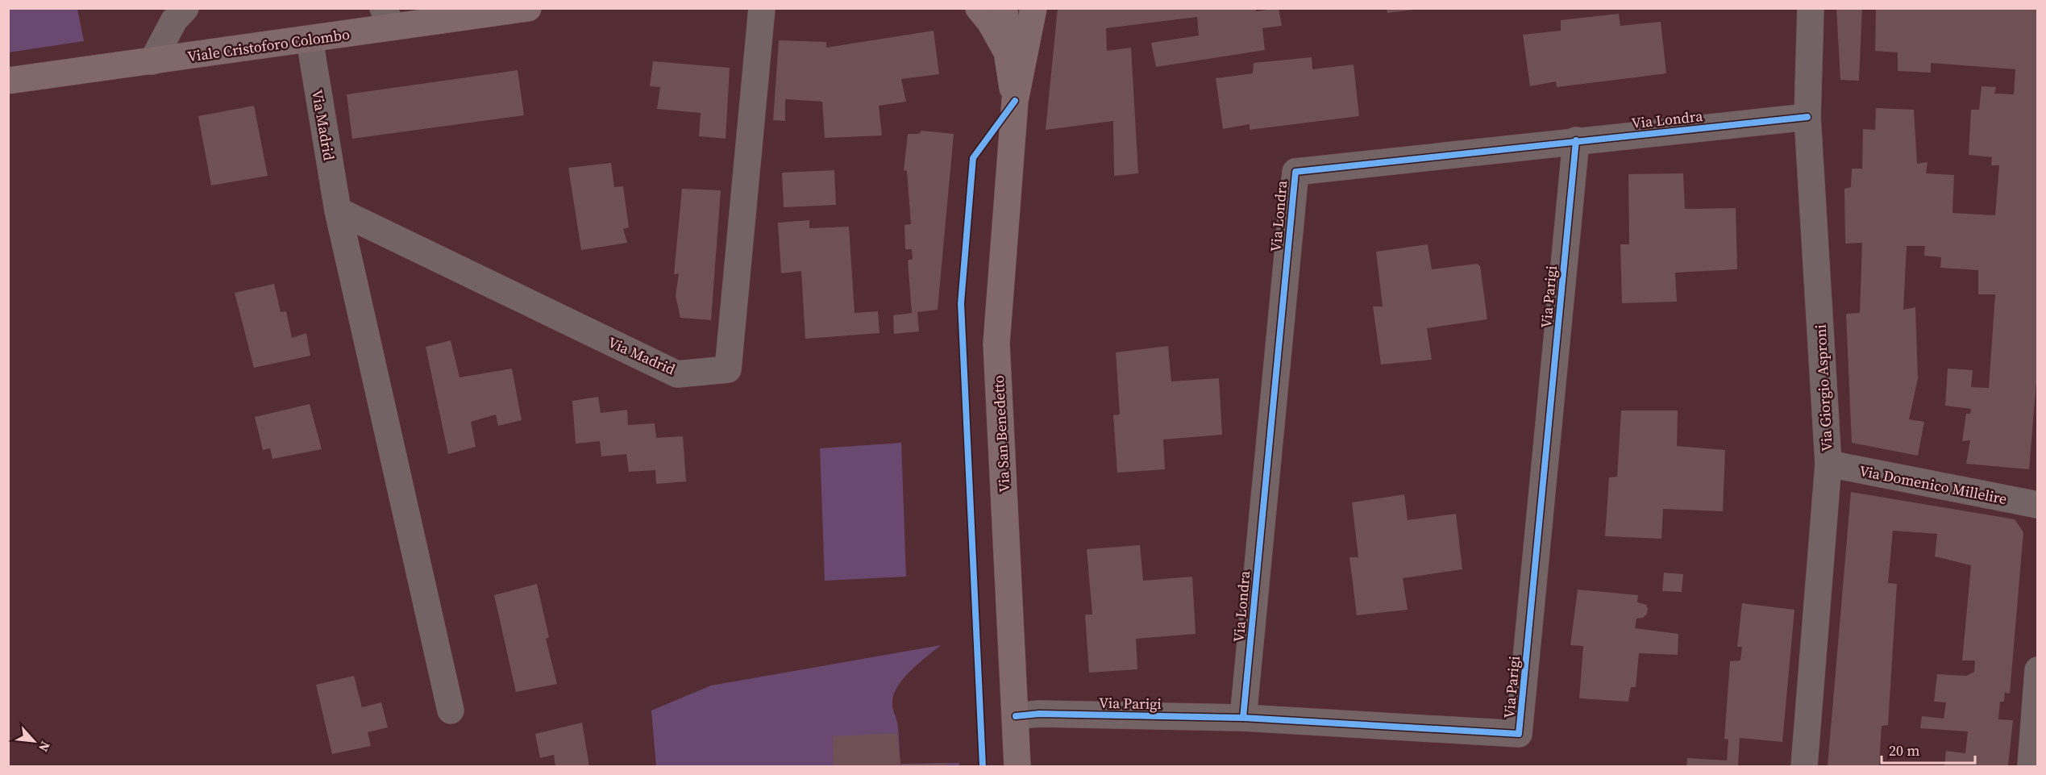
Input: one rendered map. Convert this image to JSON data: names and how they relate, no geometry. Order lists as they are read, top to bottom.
{
  "streets": {
    "main road": ["Viale Cristoforo Colombo", "Via San Benedetto"],
    "street": [
      "Via Londra",
      "Via Madrid",
      "Via Parigi",
      "Via Giorgio Asproni",
      "Via Domenico Millelire"
    ]
  },
  "crossings": [
    ["Viale Cristoforo Colombo", "Via Madrid"],
    ["Via Londra", "Via Parigi"],
    ["Via Londra", "Via Giorgio Asproni"],
    ["Via Parigi", "Via San Benedetto"],
    ["Via Giorgio Asproni", "Via Domenico Millelire"]
  ],
  "scale_bar": "20 m",
  "north": "bottom right"
}
